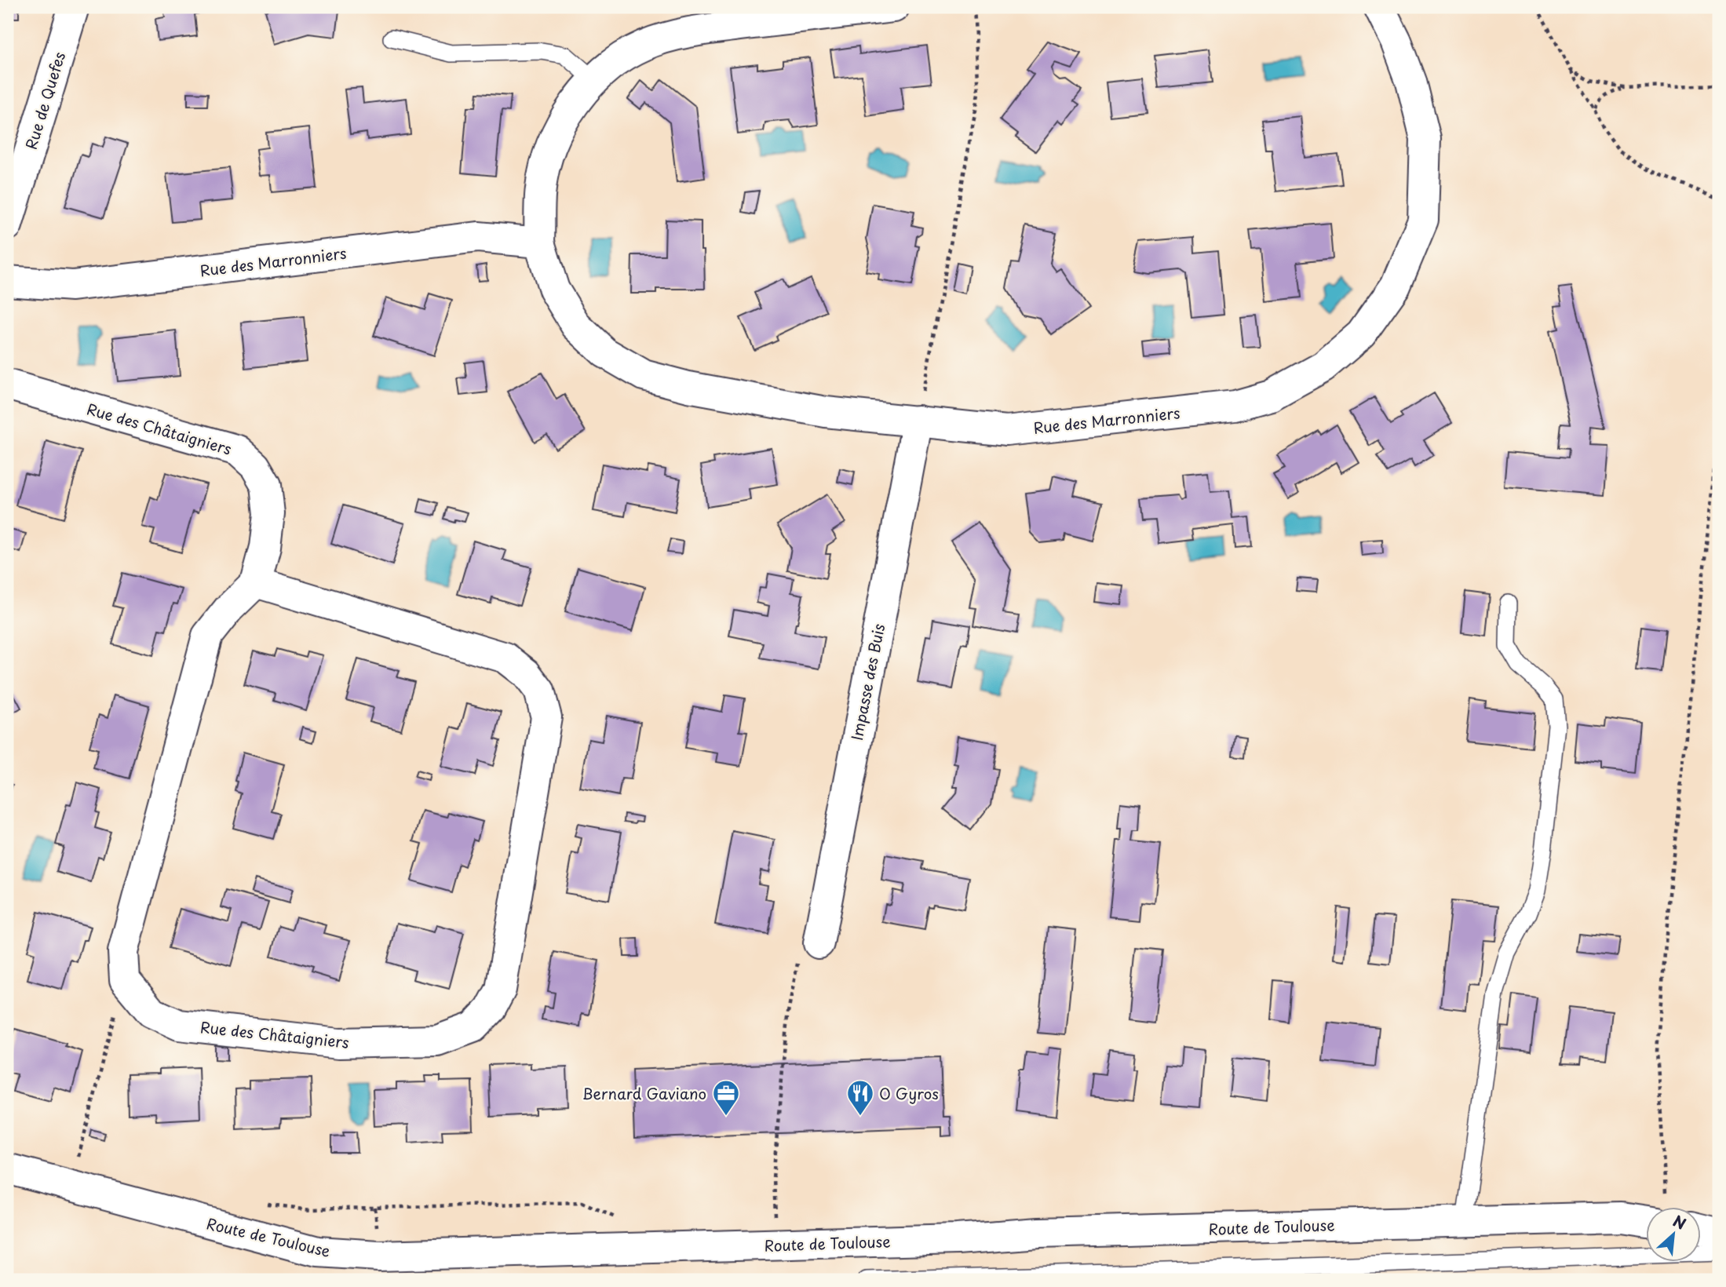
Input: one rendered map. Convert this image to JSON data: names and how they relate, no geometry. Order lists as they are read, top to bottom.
{
  "streets": {
    "street": [
      "Rue de Quefes",
      "Rue des Marronniers",
      "Rue des Châtaigniers",
      "Impasse des Buis",
      "Route de Toulouse"
    ]
  },
  "crossings": [
    ["Rue des Marronniers", "Impasse des Buis"]
  ],
  "places": {
    "office": ["Bernard Gaviano"],
    "restaurant": ["O Gyros"]
  },
  "north": "top right"
}
